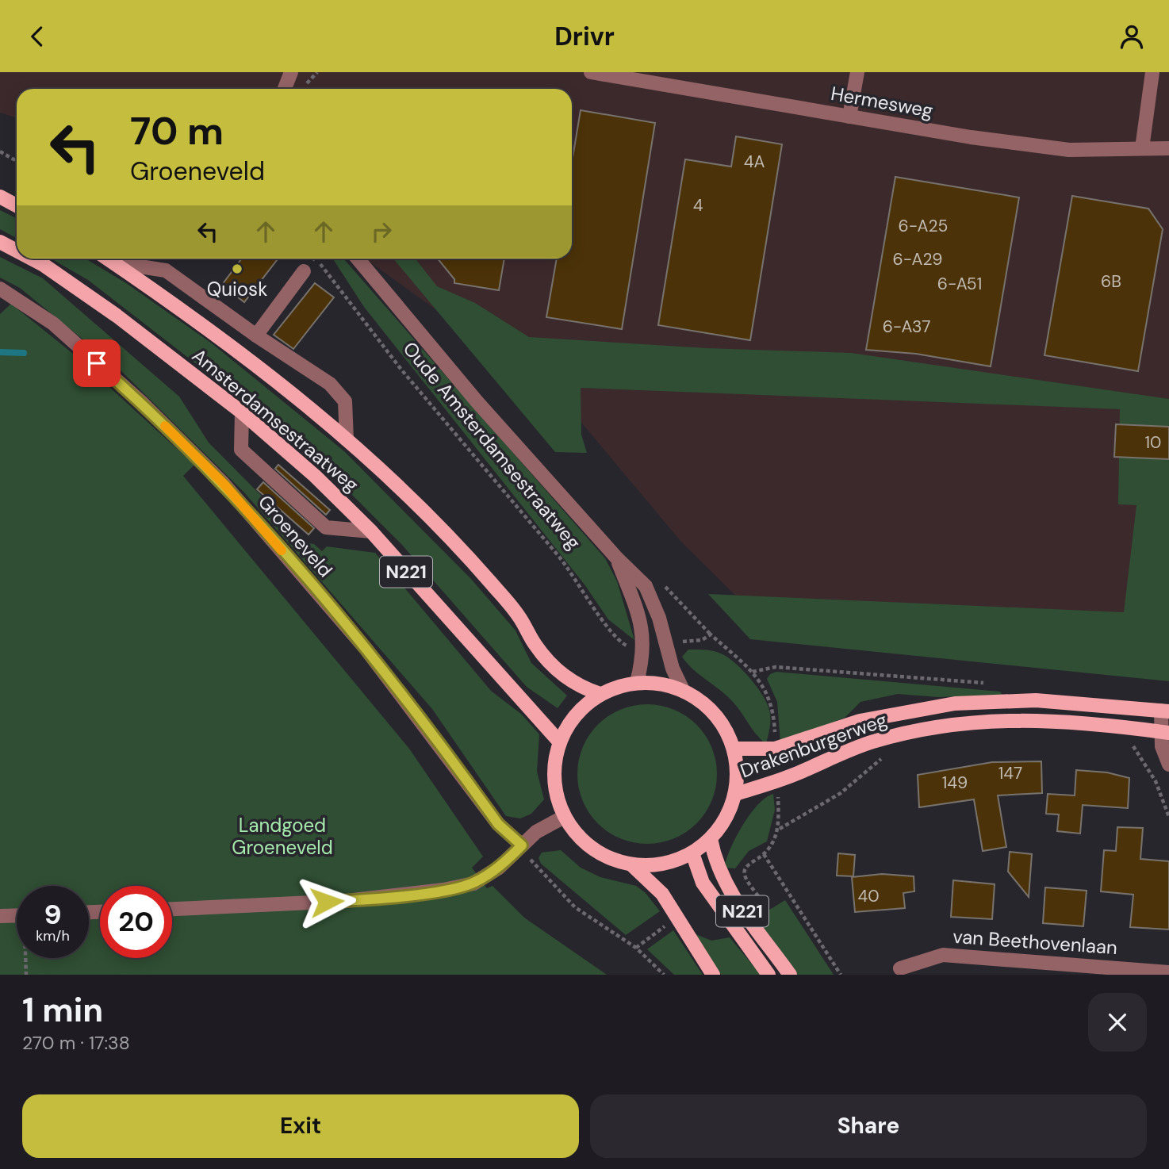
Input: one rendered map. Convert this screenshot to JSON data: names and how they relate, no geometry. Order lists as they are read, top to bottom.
{
  "streets": {
    "main road": ["Amsterdamsestraatweg", "N221", "Drakenburgerweg"],
    "street": [
      "Hermesweg",
      "Oude Amsterdamsestraatweg",
      "Groeneveld",
      "van Beethovenlaan"
    ]
  },
  "crossings": [
    ["Amsterdamsestraatweg", "Oude Amsterdamsestraatweg"],
    ["Amsterdamsestraatweg", "N221"],
    ["Amsterdamsestraatweg", "Drakenburgerweg"],
    ["Oude Amsterdamsestraatweg", "N221"],
    ["Oude Amsterdamsestraatweg", "Drakenburgerweg"],
    ["N221", "Drakenburgerweg"]
  ],
  "parks": ["Landgoed Groeneveld"],
  "places": ["Quiosk"],
  "house_numbers": [
    "4A",
    "4",
    "6-A25",
    "6-A29",
    "6B",
    "6-A51",
    "6-A37",
    "10",
    "147",
    "149",
    "40"
  ],
  "page": {
    "header": "Drivr",
    "turn": ["70 m", "Groeneveld"],
    "speed": "9 km/h",
    "limit": "20",
    "heading": ["1 min", "270 m · 17:38"],
    "buttons": ["Exit", "Share"]
  }
}
